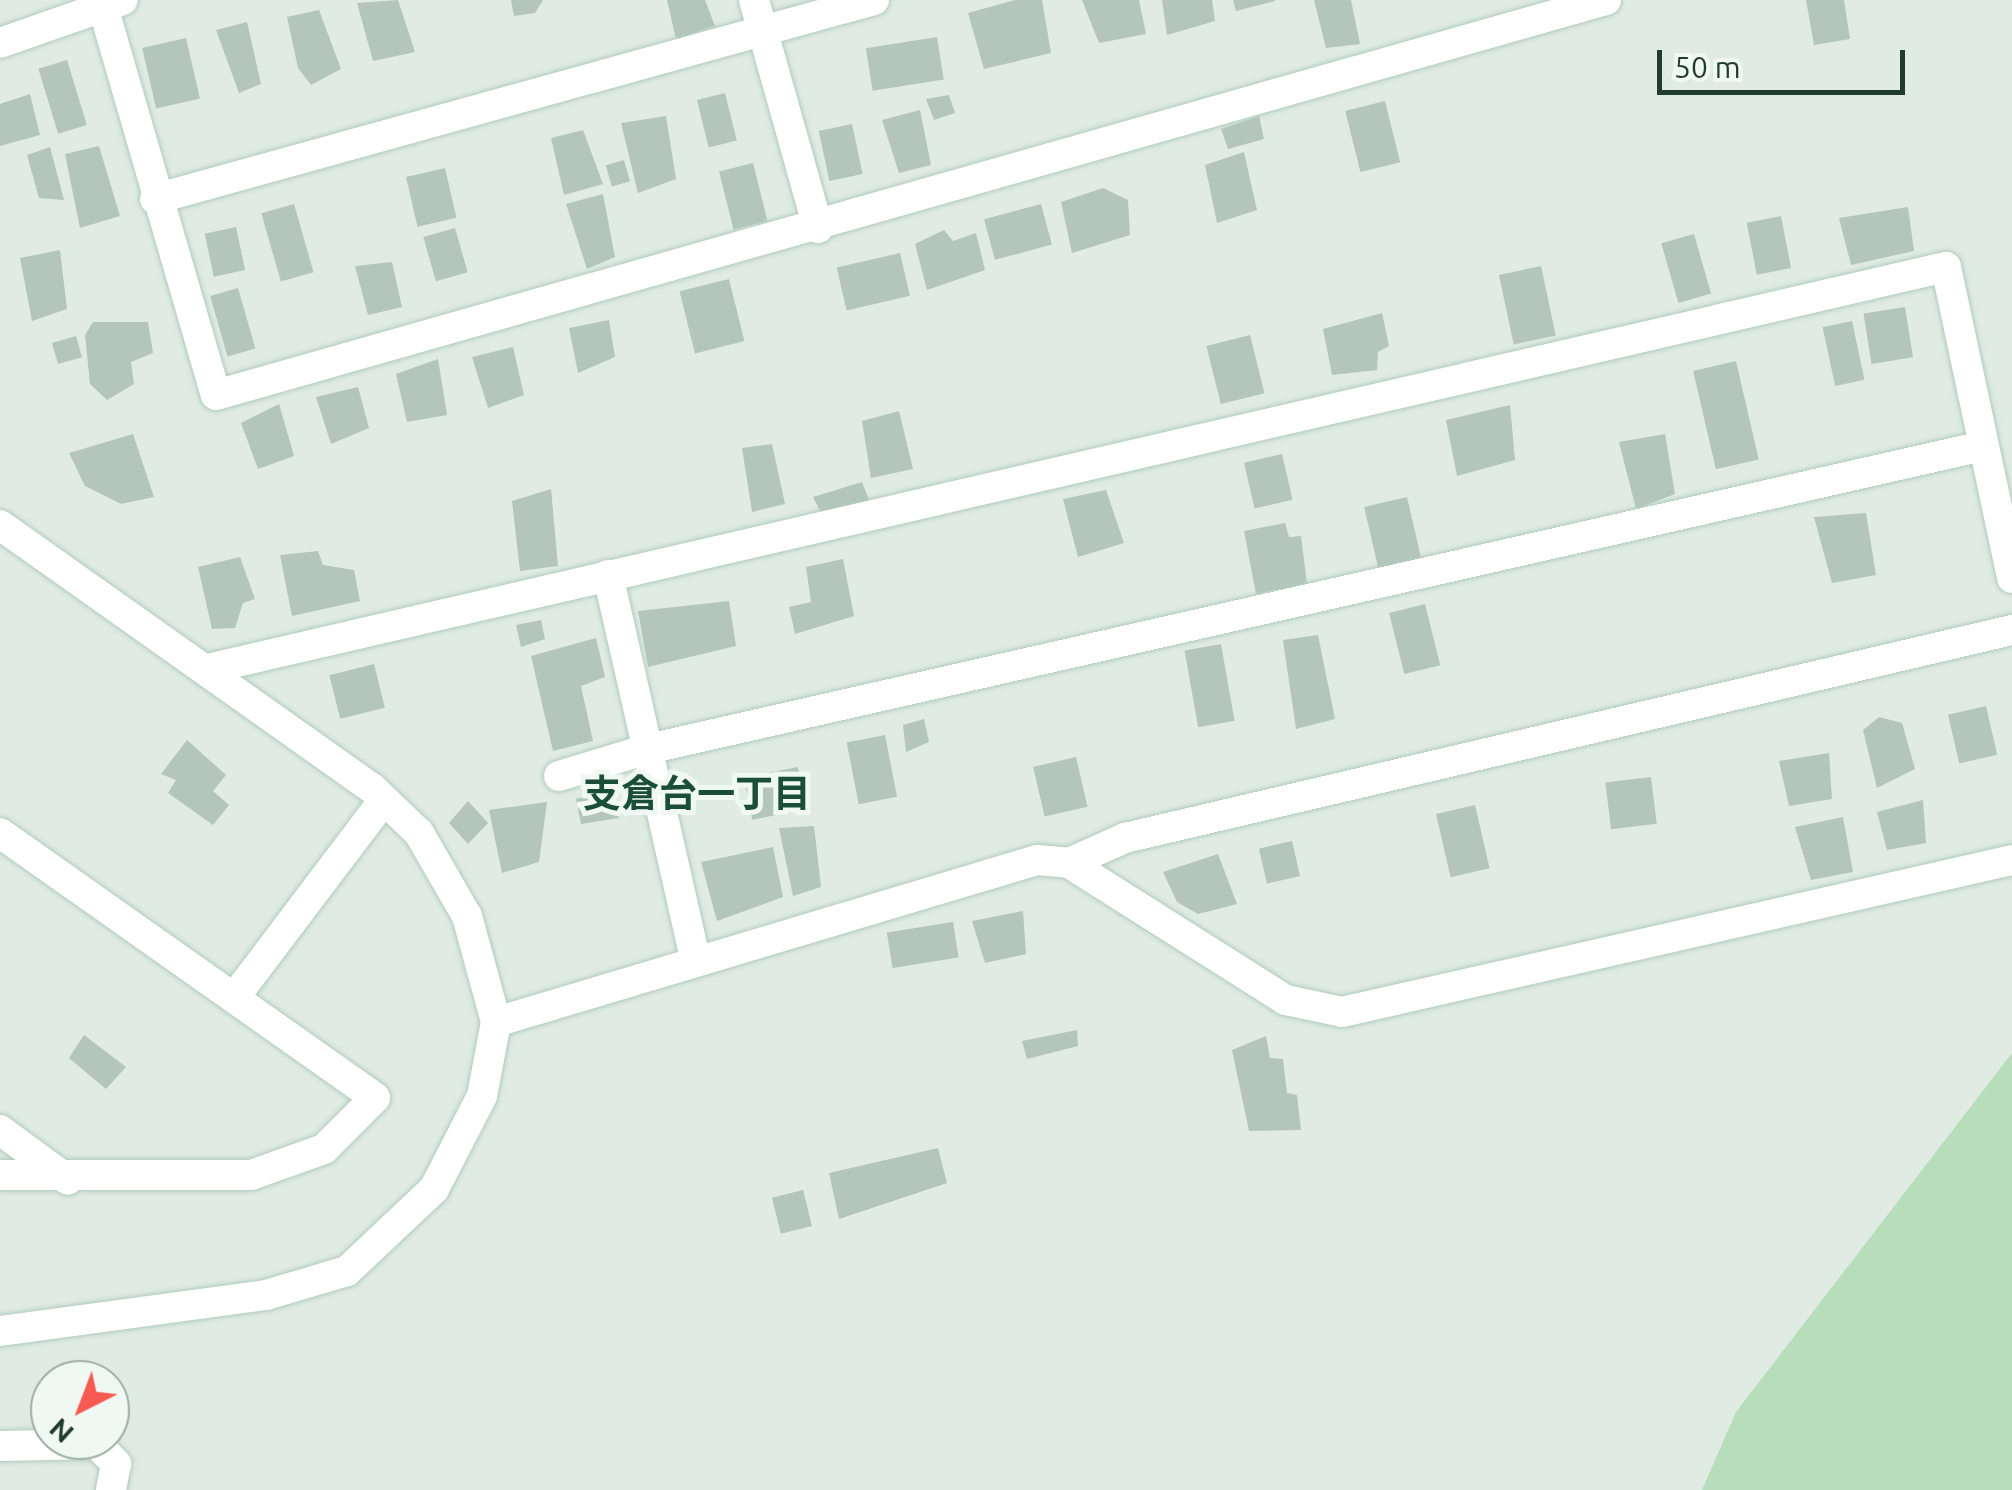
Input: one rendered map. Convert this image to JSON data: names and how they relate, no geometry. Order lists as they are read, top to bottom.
{
  "districts": ["支倉台一丁目"],
  "scale_bar": "50 m",
  "north": "bottom left"
}
